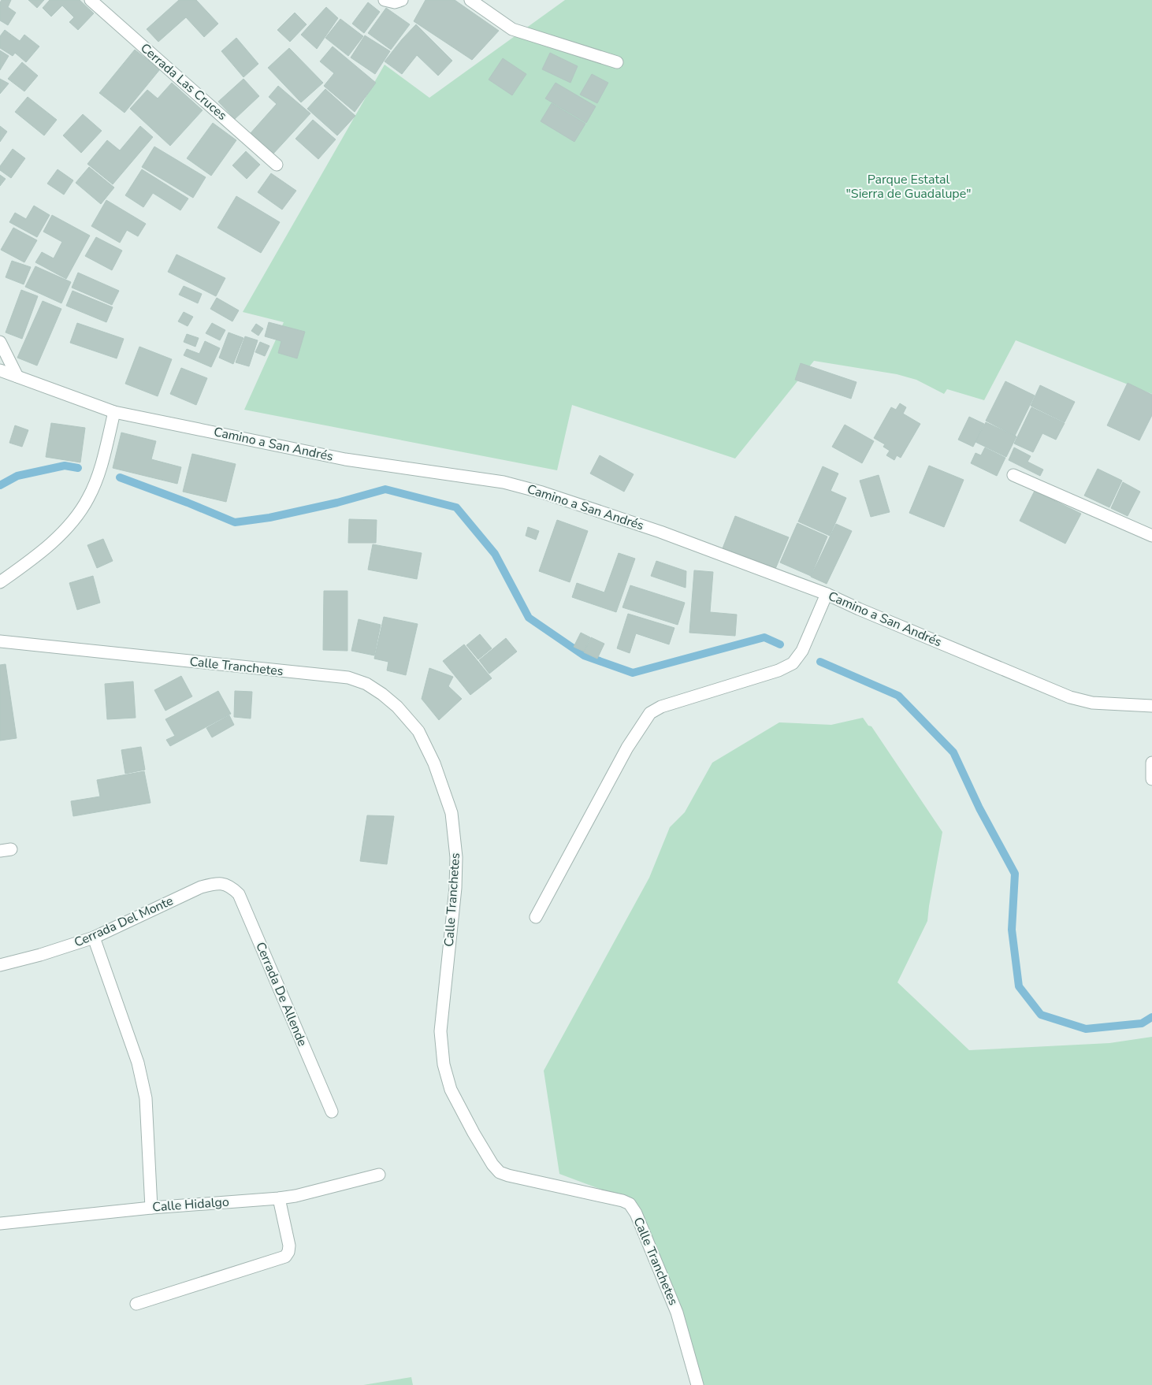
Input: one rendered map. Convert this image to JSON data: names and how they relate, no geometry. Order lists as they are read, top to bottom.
{
  "streets": {
    "street": [
      "Cerrada Las Cruces",
      "Camino a San Andrés",
      "Calle Tranchetes",
      "Cerrada Del Monte",
      "Cerrada De Allende",
      "Calle Hidalgo"
    ]
  },
  "crossings": [
    ["Cerrada Del Monte", "Cerrada De Allende"]
  ],
  "parks": ["Parque Estatal \"Sierra de Guadalupe\""]
}
